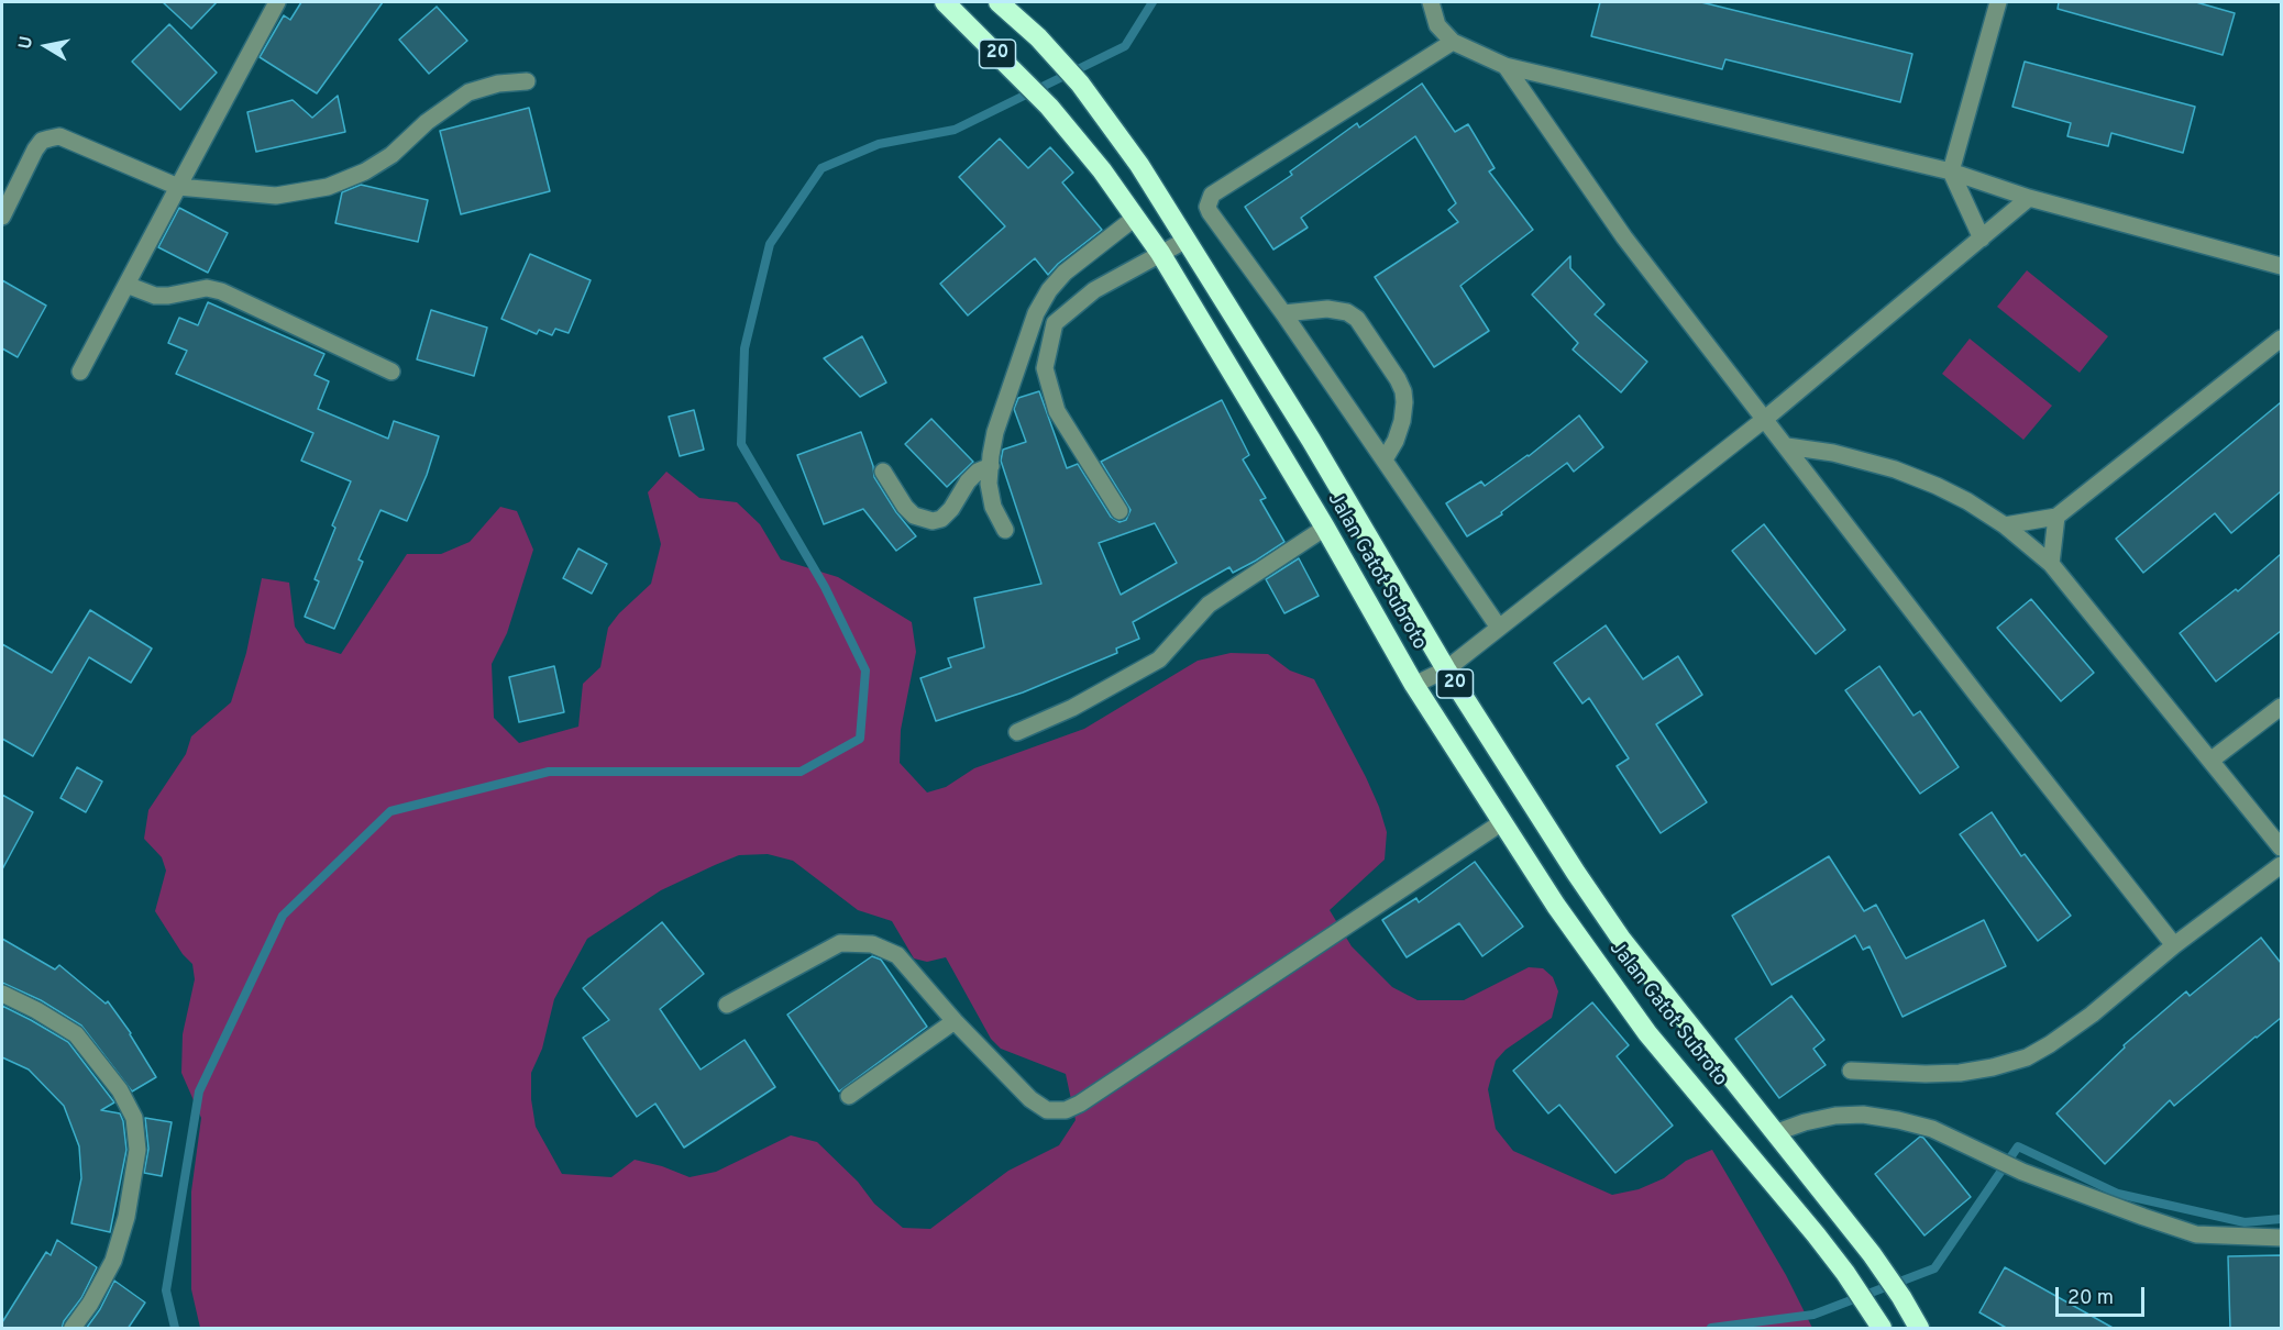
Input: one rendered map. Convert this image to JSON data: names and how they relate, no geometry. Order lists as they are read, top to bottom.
{
  "streets": {
    "highway": ["20", "Jalan Gatot Subroto"]
  },
  "scale_bar": "20 m",
  "north": "left"
}
